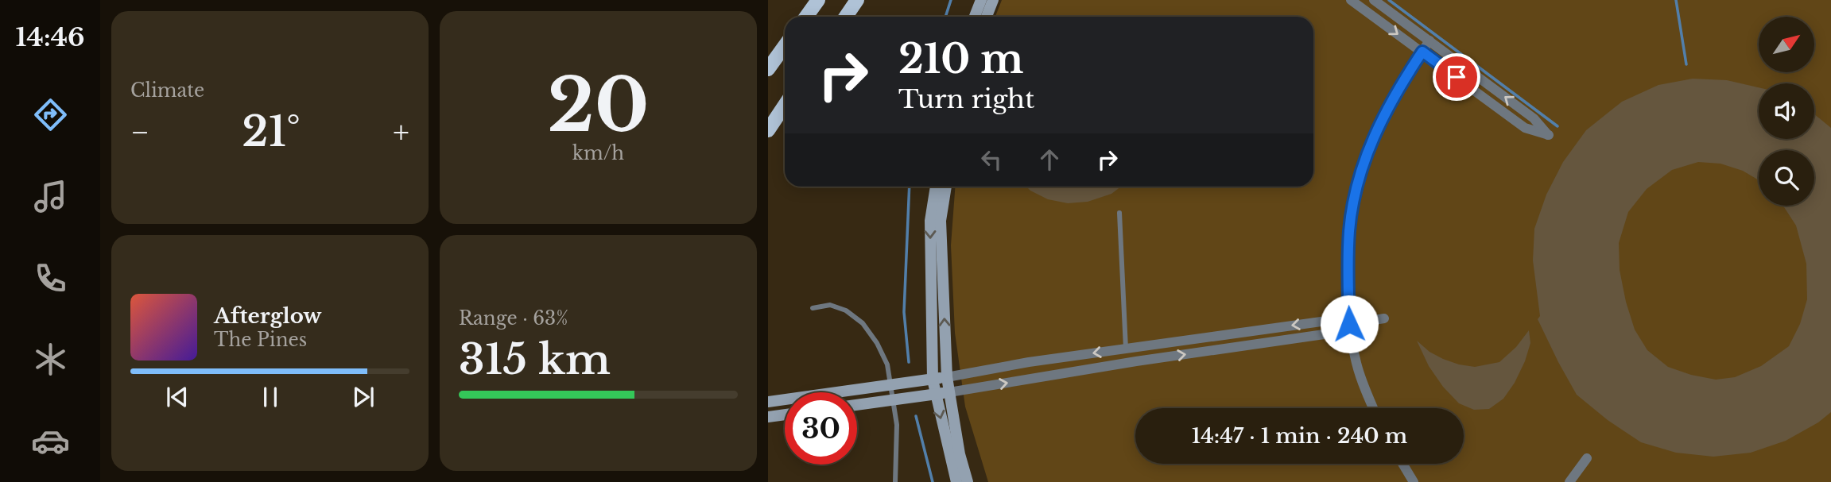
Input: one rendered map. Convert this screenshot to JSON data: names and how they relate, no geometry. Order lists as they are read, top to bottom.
{
  "north": "top right",
  "page": {
    "tabs": "14:46",
    "tile": [
      "Climate",
      ["20", "km/h"],
      ["Range · 63%", "315 km"]
    ],
    "turn": ["210 m", "Turn right"],
    "heat": ["−", "21°", "+"],
    "song": ["Afterglow", "The Pines"],
    "limit": "30",
    "trip": "14:47 · 1 min · 240 m"
  }
}
